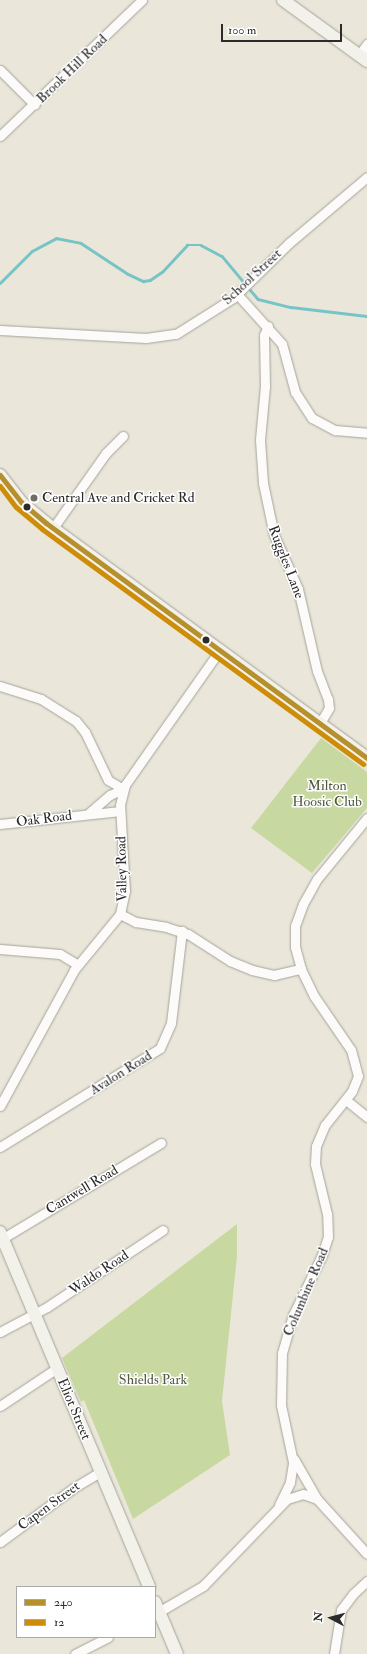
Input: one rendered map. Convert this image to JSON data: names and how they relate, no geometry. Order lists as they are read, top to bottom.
{
  "streets": {
    "street": [
      "Brook Hill Road",
      "School Street",
      "Ruggles Lane",
      "Oak Road",
      "Valley Road",
      "Avalon Road",
      "Cantwell Road",
      "Waldo Road",
      "Columbine Road",
      "Eliot Street",
      "Capen Street"
    ]
  },
  "crossings": [
    ["Oak Road", "Valley Road"],
    ["Cantwell Road", "Eliot Street"],
    ["Waldo Road", "Eliot Street"],
    ["Eliot Street", "Capen Street"]
  ],
  "parks": ["Milton Hoosic Club", "Shields Park"],
  "places": ["Central Ave and Cricket Rd"],
  "lines": ["transit line 240", "transit line 12"],
  "legend": ["240", "12"],
  "scale_bar": "100 m",
  "north": "left"
}
